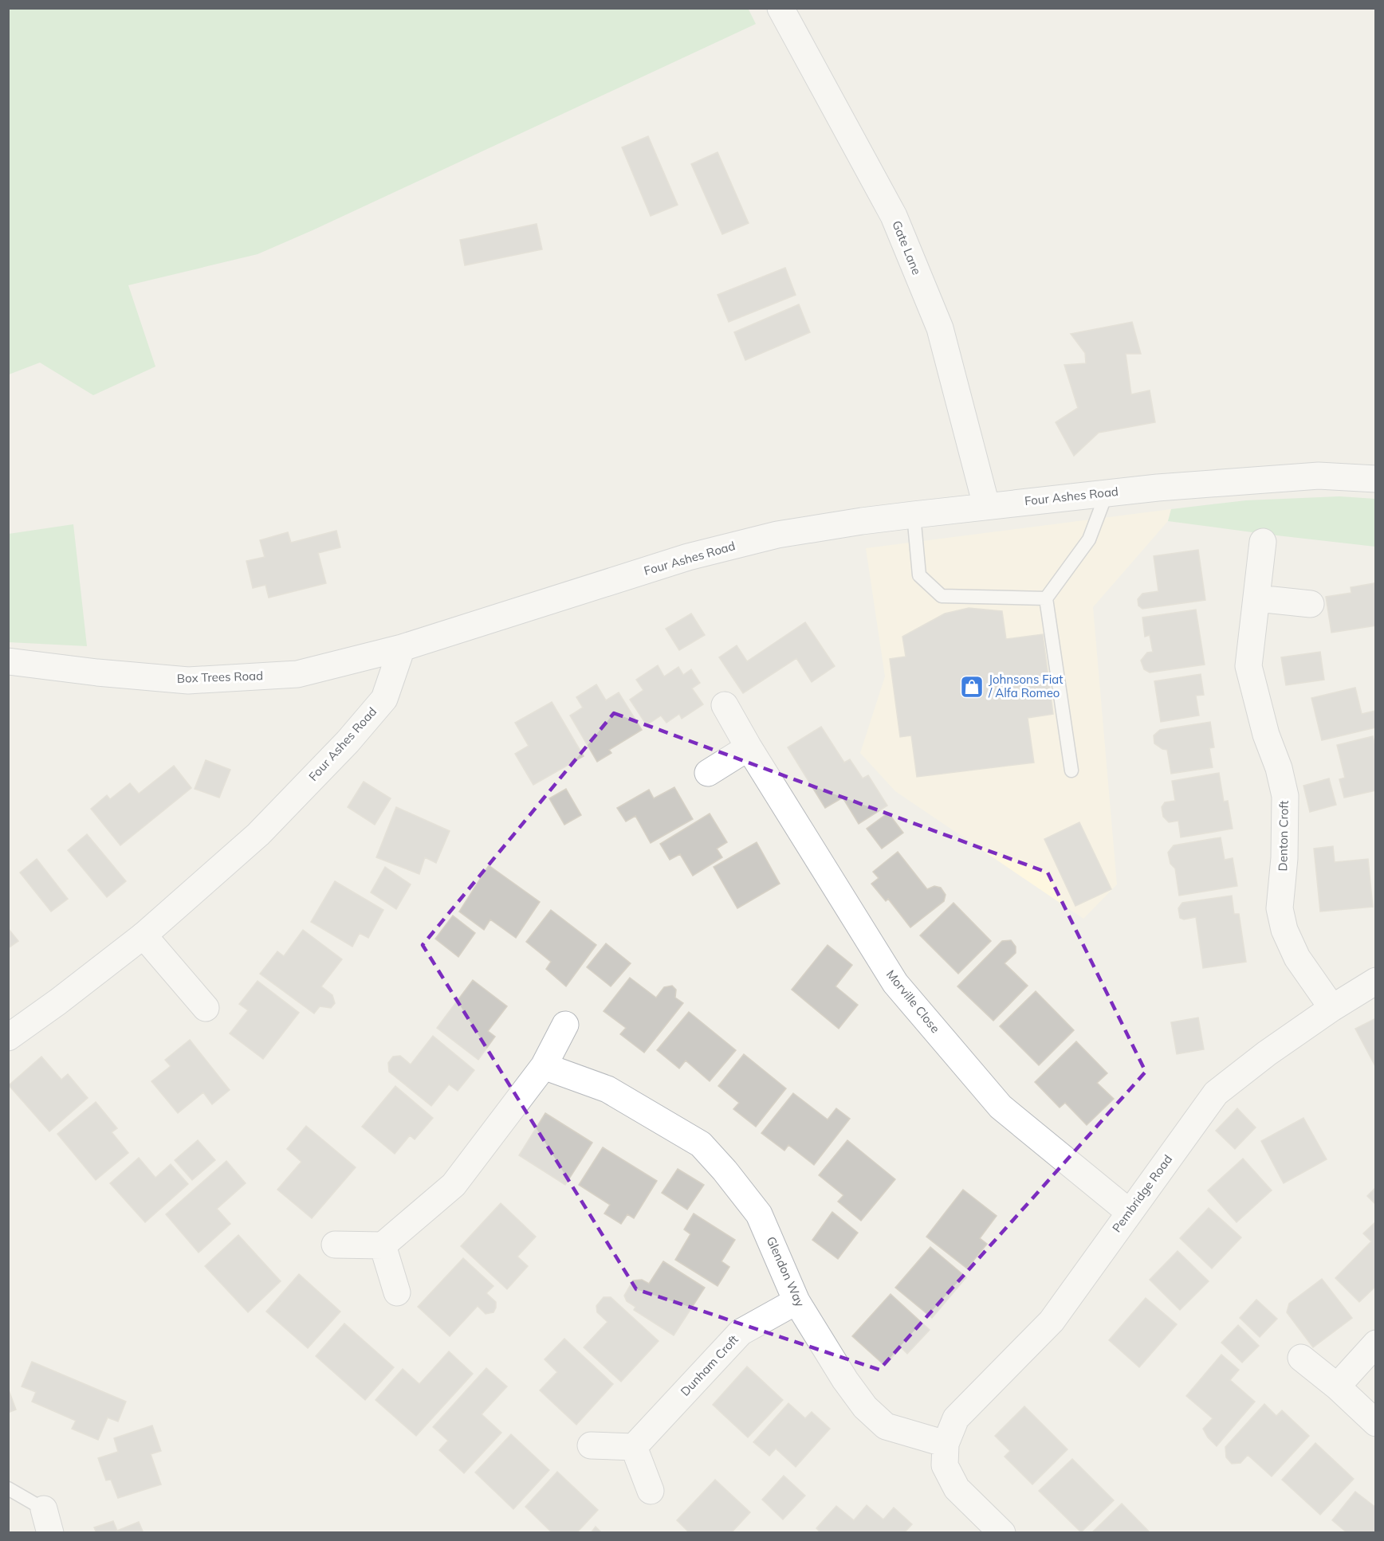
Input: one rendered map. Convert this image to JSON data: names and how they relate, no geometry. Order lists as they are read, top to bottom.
{
  "streets": {
    "street": [
      "Gate Lane",
      "Four Ashes Road",
      "Box Trees Road",
      "Denton Croft",
      "Morville Close",
      "Pembridge Road",
      "Glendon Way",
      "Dunham Croft"
    ]
  },
  "crossings": [
    ["Gate Lane", "Four Ashes Road"],
    ["Four Ashes Road", "Box Trees Road"],
    ["Denton Croft", "Pembridge Road"],
    ["Morville Close", "Pembridge Road"],
    ["Pembridge Road", "Glendon Way"],
    ["Glendon Way", "Dunham Croft"]
  ],
  "places": {
    "shop": ["Johnsons Fiat / Alfa Romeo"]
  }
}
